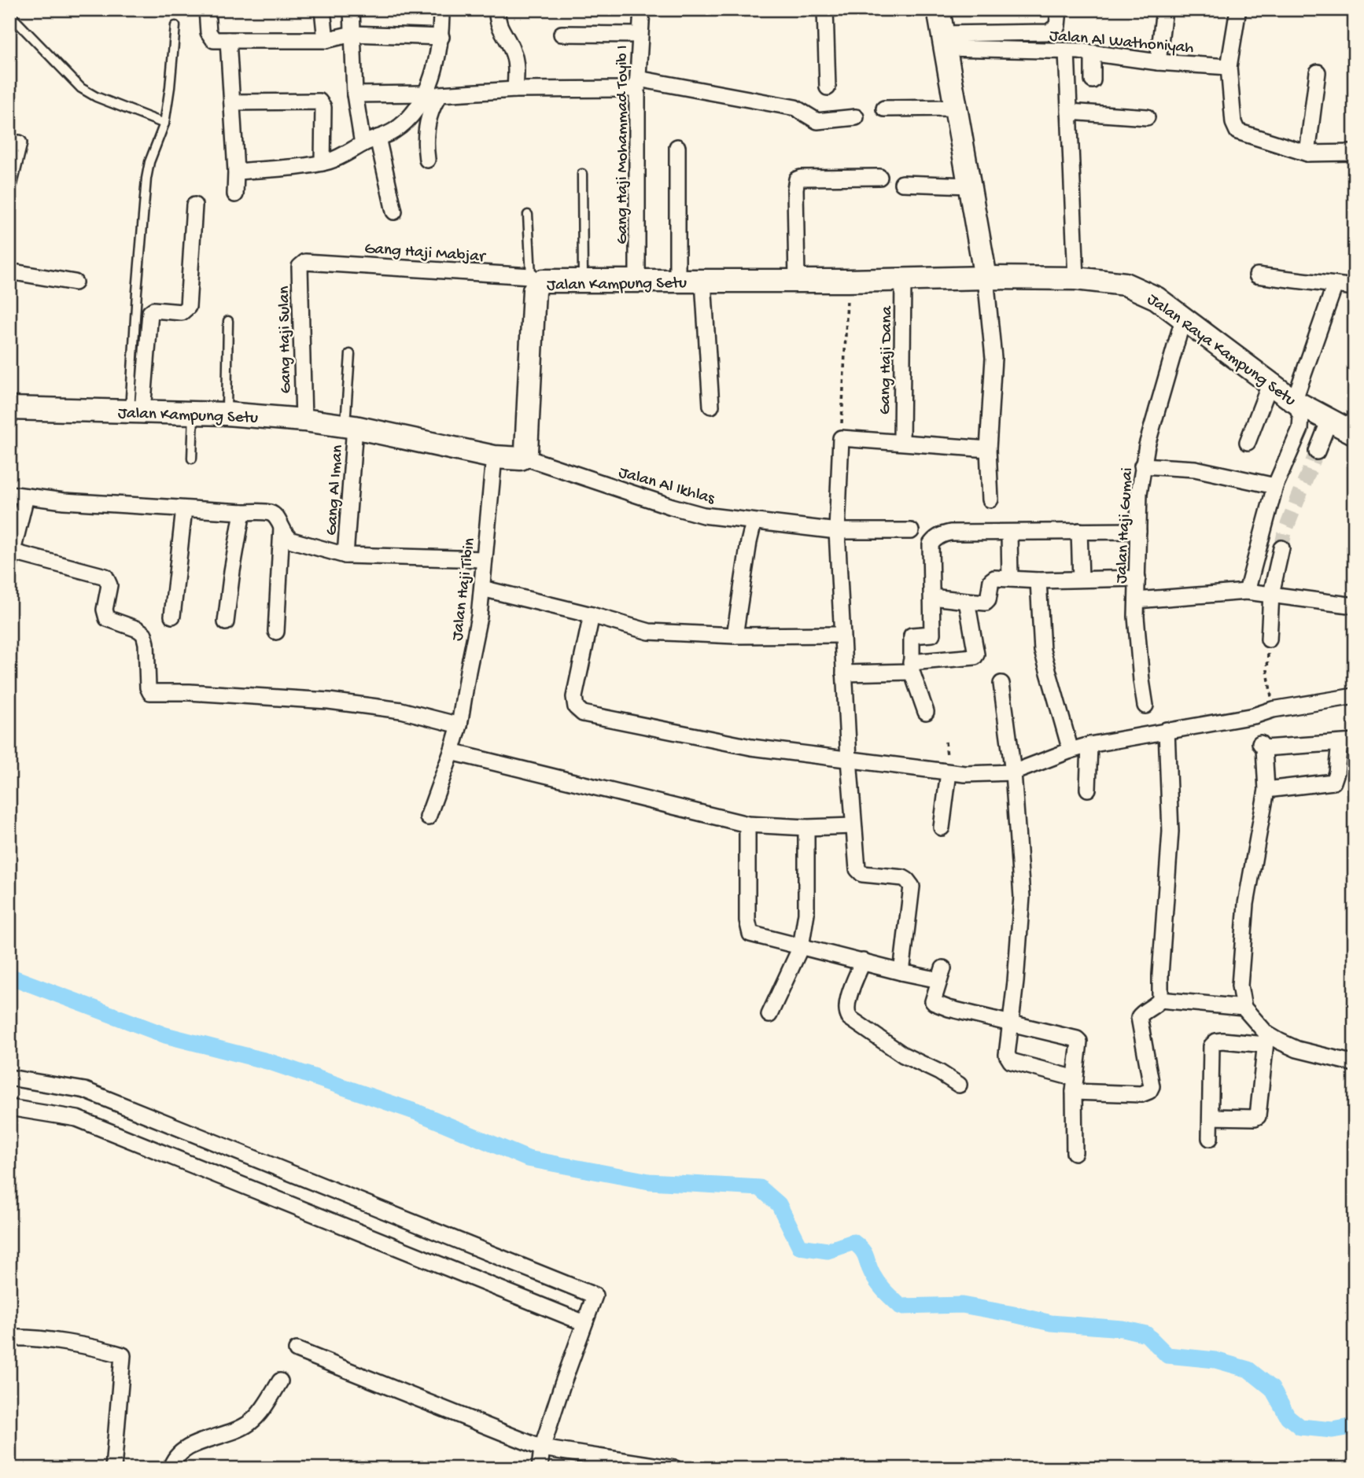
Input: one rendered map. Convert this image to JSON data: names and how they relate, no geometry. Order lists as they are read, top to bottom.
{
  "streets": {
    "street": [
      "Jalan Al Wathoniyah",
      "Gang Haji Mohammad Toyib I",
      "Gang Haji Mabjar",
      "Jalan Kampung Setu",
      "Gang Haji Sulan",
      "Jalan Raya Kampung Setu",
      "Gang Haji Dana",
      "Jalan Al Ikhlas",
      "Gang Al Iman",
      "Jalan Haji Gumai",
      "Jalan Haji Tibin"
    ]
  },
  "crossings": [
    ["Gang Haji Mohammad Toyib I", "Jalan Kampung Setu"],
    ["Gang Haji Mabjar", "Jalan Kampung Setu"],
    ["Gang Haji Mabjar", "Gang Haji Sulan"],
    ["Jalan Kampung Setu", "Gang Haji Sulan"],
    ["Jalan Kampung Setu", "Jalan Raya Kampung Setu"],
    ["Jalan Kampung Setu", "Gang Haji Dana"],
    ["Jalan Kampung Setu", "Jalan Al Ikhlas"],
    ["Jalan Kampung Setu", "Gang Al Iman"],
    ["Jalan Kampung Setu", "Jalan Haji Tibin"],
    ["Jalan Raya Kampung Setu", "Jalan Haji Gumai"]
  ]
}
